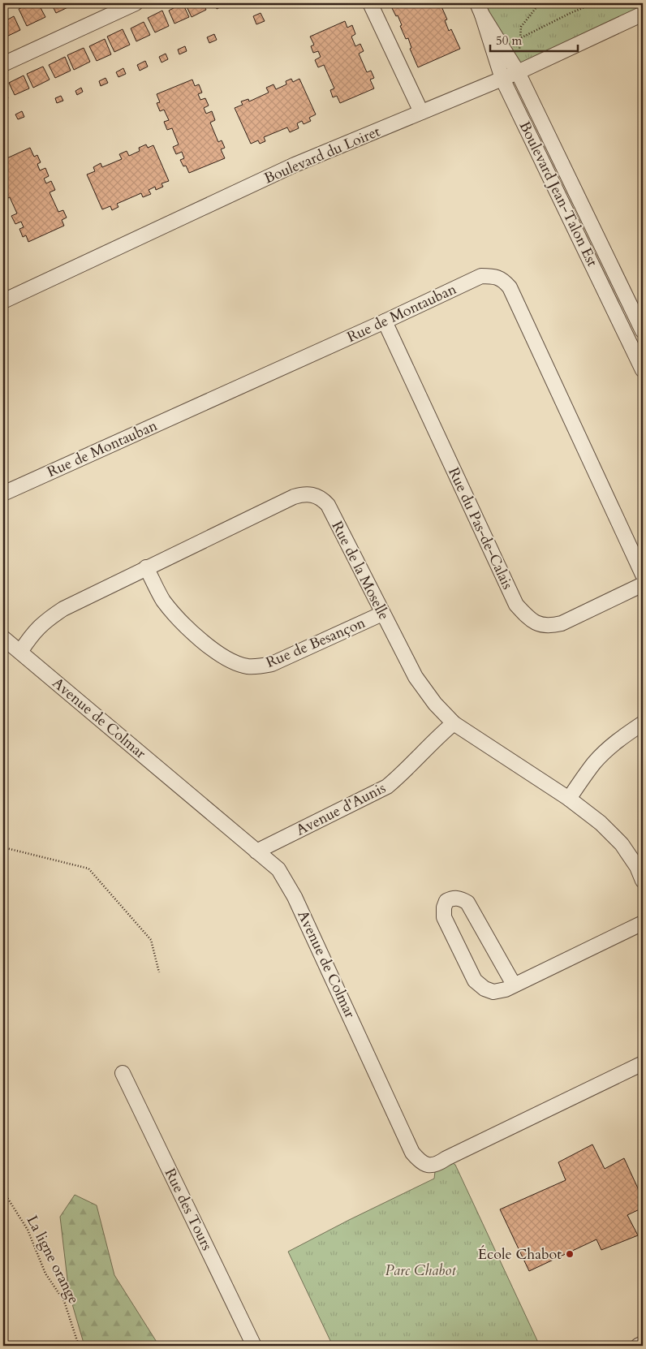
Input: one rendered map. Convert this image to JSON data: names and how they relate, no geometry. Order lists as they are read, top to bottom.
{
  "streets": {
    "street": [
      "Boulevard du Loiret",
      "Boulevard Jean-Talon Est",
      "Rue de Montauban",
      "Rue du Pas-de-Calais",
      "Rue de la Moselle",
      "Rue de Besançon",
      "Avenue de Colmar",
      "Avenue d'Aunis",
      "Rue des Tours"
    ],
    "path": ["La ligne orange"]
  },
  "crossings": [
    ["Boulevard du Loiret", "Boulevard Jean-Talon Est"],
    ["Rue de Montauban", "Rue du Pas-de-Calais"],
    ["Rue de la Moselle", "Rue de Besançon"],
    ["Rue de la Moselle", "Avenue de Colmar"],
    ["Rue de la Moselle", "Avenue d'Aunis"],
    ["Avenue de Colmar", "Avenue d'Aunis"]
  ],
  "parks": ["Parc Chabot"],
  "places": ["École Chabot"],
  "scale_bar": "50 m"
}
